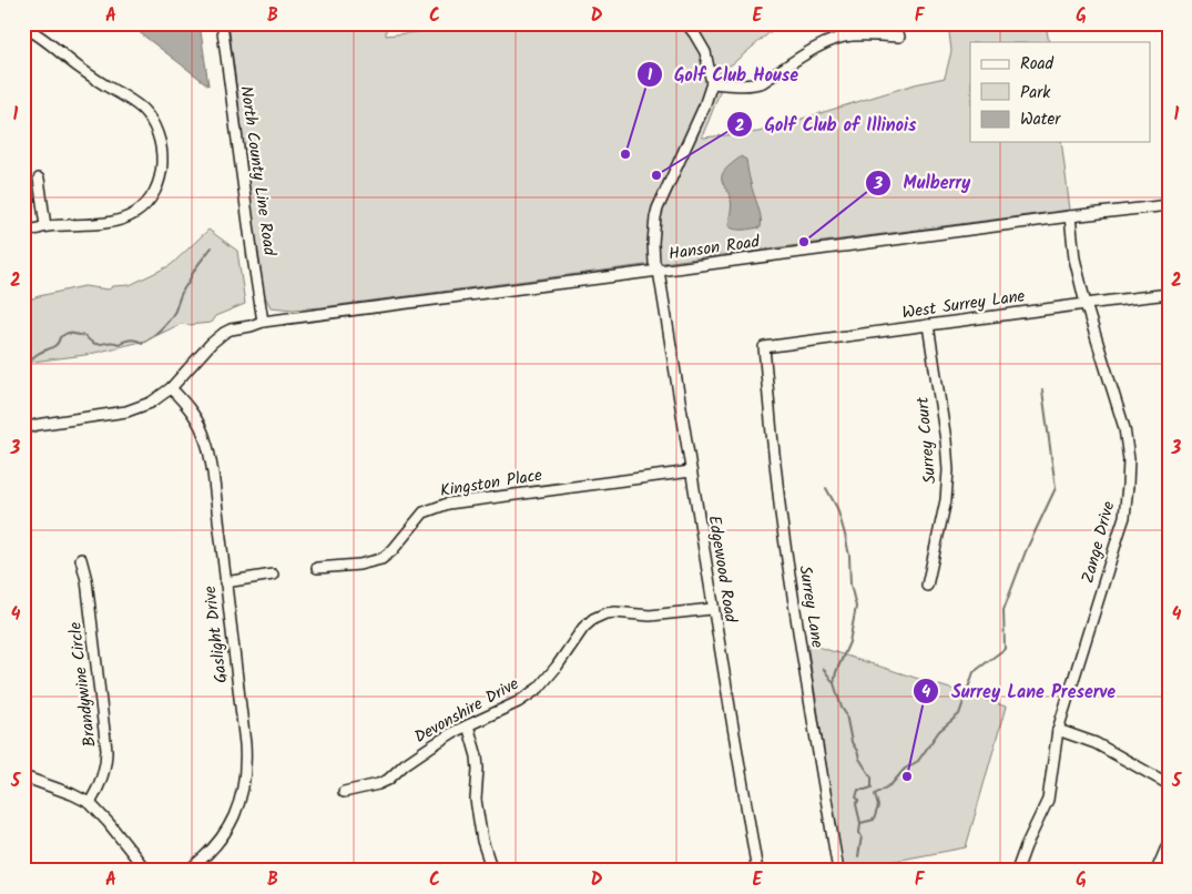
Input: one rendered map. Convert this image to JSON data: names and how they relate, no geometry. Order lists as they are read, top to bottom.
{
  "streets": {
    "street": [
      "North County Line Road",
      "Hanson Road",
      "West Surrey Lane",
      "Surrey Court",
      "Kingston Place",
      "Zange Drive",
      "Edgewood Road",
      "Surrey Lane",
      "Gaslight Drive",
      "Brandywine Circle",
      "Devonshire Drive"
    ]
  },
  "crossings": [
    ["North County Line Road", "Hanson Road"],
    ["Hanson Road", "Zange Drive"],
    ["Hanson Road", "Edgewood Road"],
    ["Hanson Road", "Gaslight Drive"],
    ["West Surrey Lane", "Surrey Court"],
    ["West Surrey Lane", "Zange Drive"],
    ["West Surrey Lane", "Surrey Lane"],
    ["Kingston Place", "Edgewood Road"],
    ["Edgewood Road", "Devonshire Drive"]
  ],
  "places": [
    "Golf Club House",
    "Golf Club of Illinois",
    "Mulberry",
    "Surrey Lane Preserve"
  ],
  "legend": ["Road", "Park", "Water"],
  "grid": {
    "columns": [
      "A",
      "B",
      "C",
      "D",
      "E",
      "F",
      "G"
    ],
    "rows": [
      "1",
      "2",
      "3",
      "4",
      "5"
    ]
  }
}
